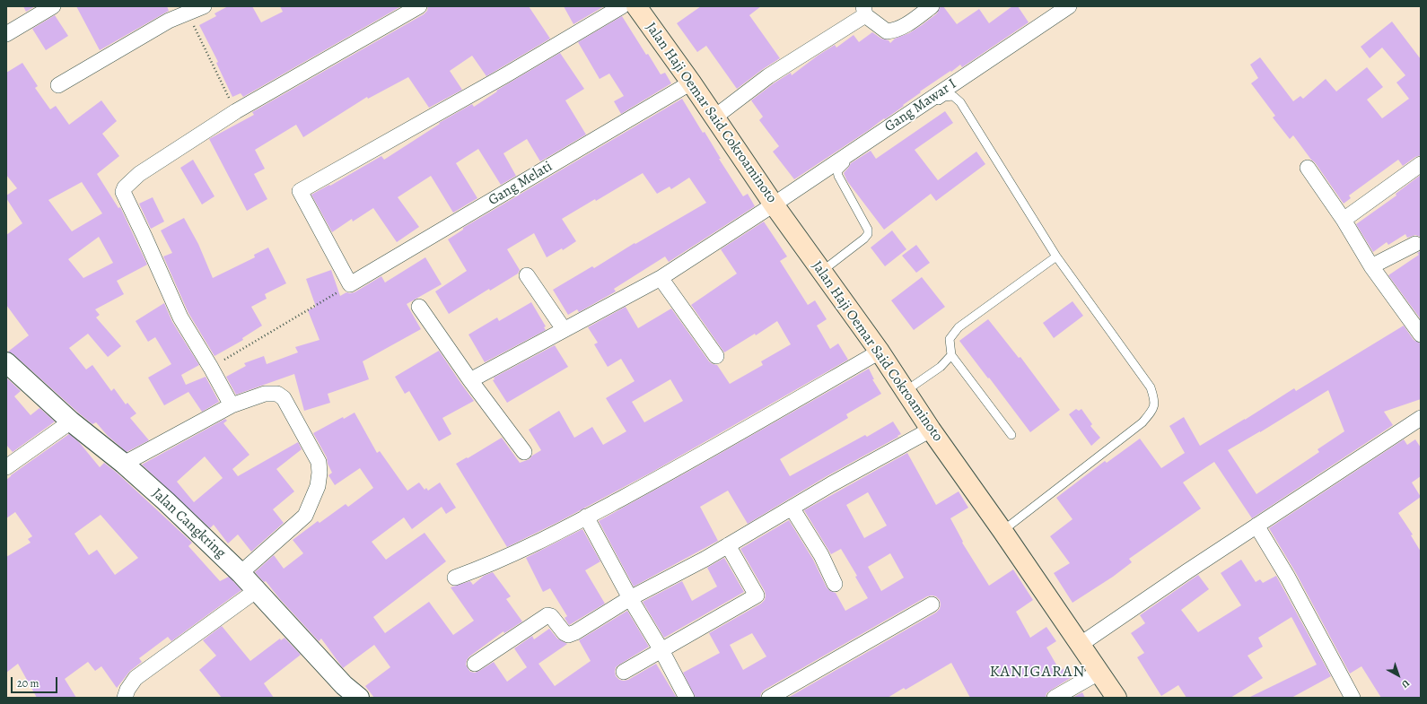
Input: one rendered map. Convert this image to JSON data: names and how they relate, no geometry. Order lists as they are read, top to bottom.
{
  "streets": {
    "main road": ["Jalan Haji Oemar Said Cokroaminoto"],
    "street": ["Gang Mawar I", "Gang Melati", "Jalan Cangkring"]
  },
  "crossings": [
    ["Gang Mawar I", "Jalan Haji Oemar Said Cokroaminoto"],
    ["Jalan Haji Oemar Said Cokroaminoto", "Gang Melati"]
  ],
  "districts": ["KANIGARAN"],
  "scale_bar": "20 m",
  "north": "bottom right"
}
